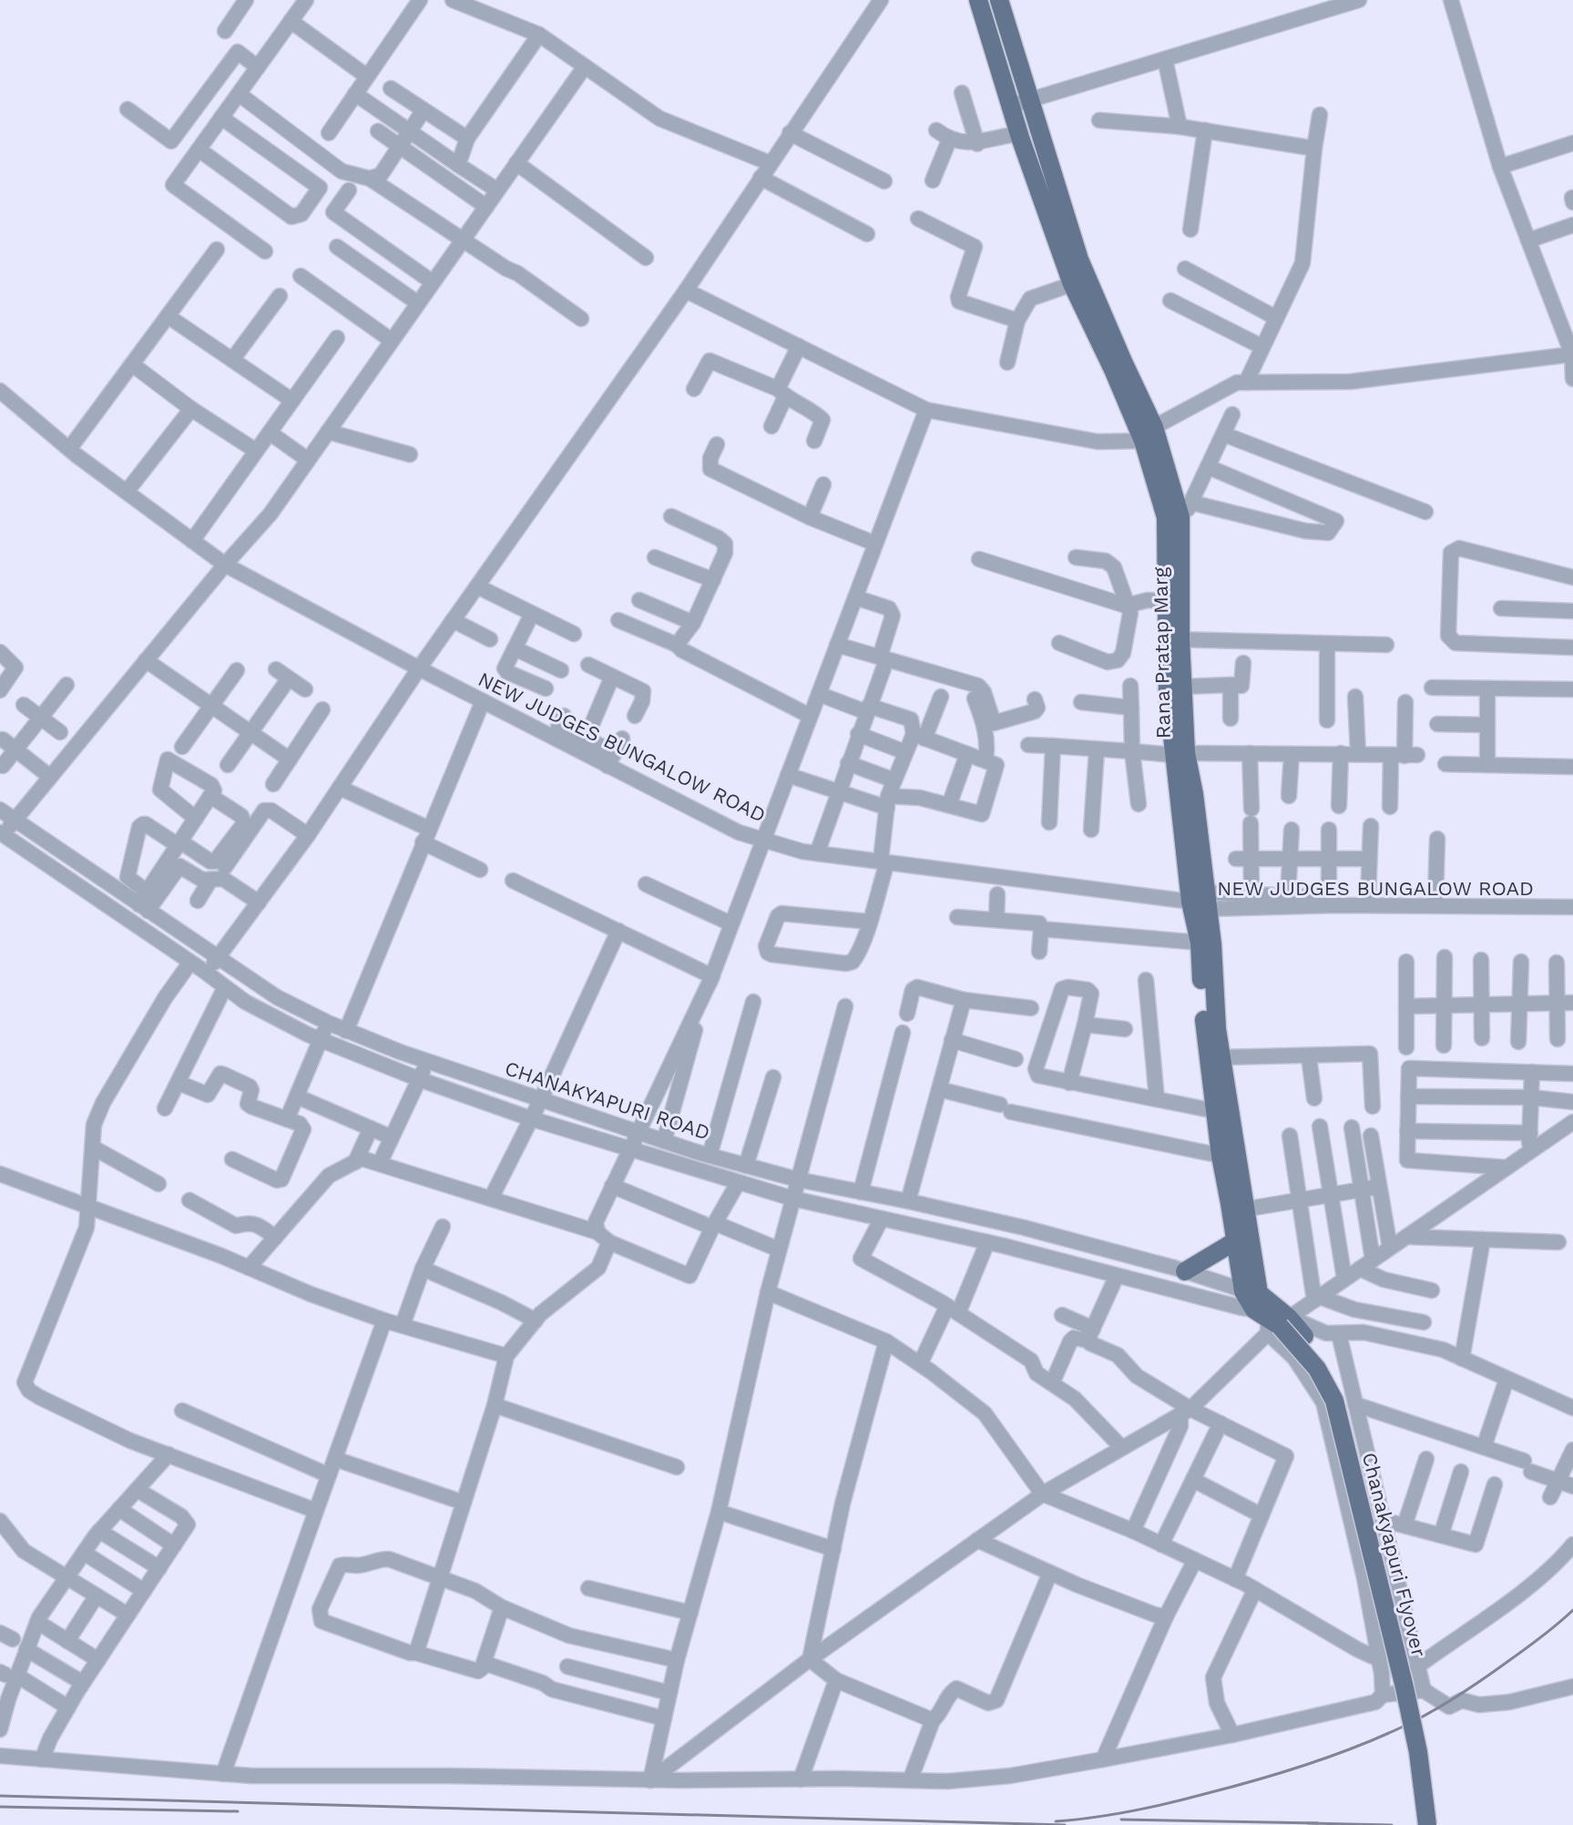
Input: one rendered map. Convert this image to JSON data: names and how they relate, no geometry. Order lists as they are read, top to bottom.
{
  "streets": {
    "main road": ["Rana Pratap Marg", "Chanakyapuri Flyover"],
    "street": ["NEW JUDGES BUNGALOW ROAD", "CHANAKYAPURI ROAD"]
  },
  "crossings": [
    ["Rana Pratap Marg", "NEW JUDGES BUNGALOW ROAD"],
    ["Rana Pratap Marg", "CHANAKYAPURI ROAD"],
    ["Rana Pratap Marg", "Chanakyapuri Flyover"],
    ["CHANAKYAPURI ROAD", "Chanakyapuri Flyover"]
  ]
}
